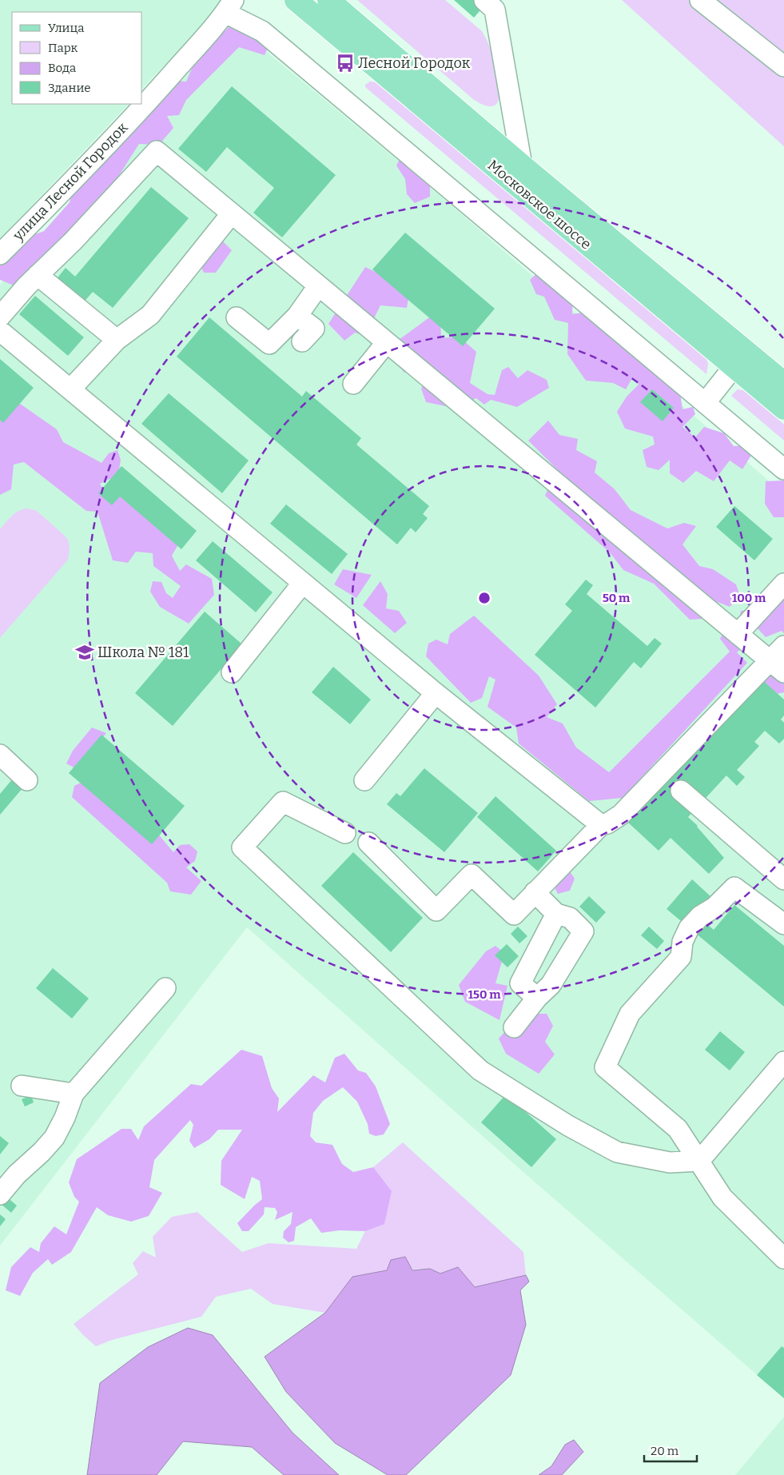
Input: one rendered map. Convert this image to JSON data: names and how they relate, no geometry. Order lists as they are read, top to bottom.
{
  "streets": {
    "main road": ["Московское шоссе"],
    "street": ["улица Лесной Городок"]
  },
  "places": {
    "bus stop": ["Лесной Городок"],
    "school or university": ["Школа № 181"]
  },
  "legend": [
    "Улица",
    "Парк",
    "Вода",
    "Здание"
  ],
  "scale_bar": "20 m",
  "rings": ["50 m", "100 m", "150 m"]
}
